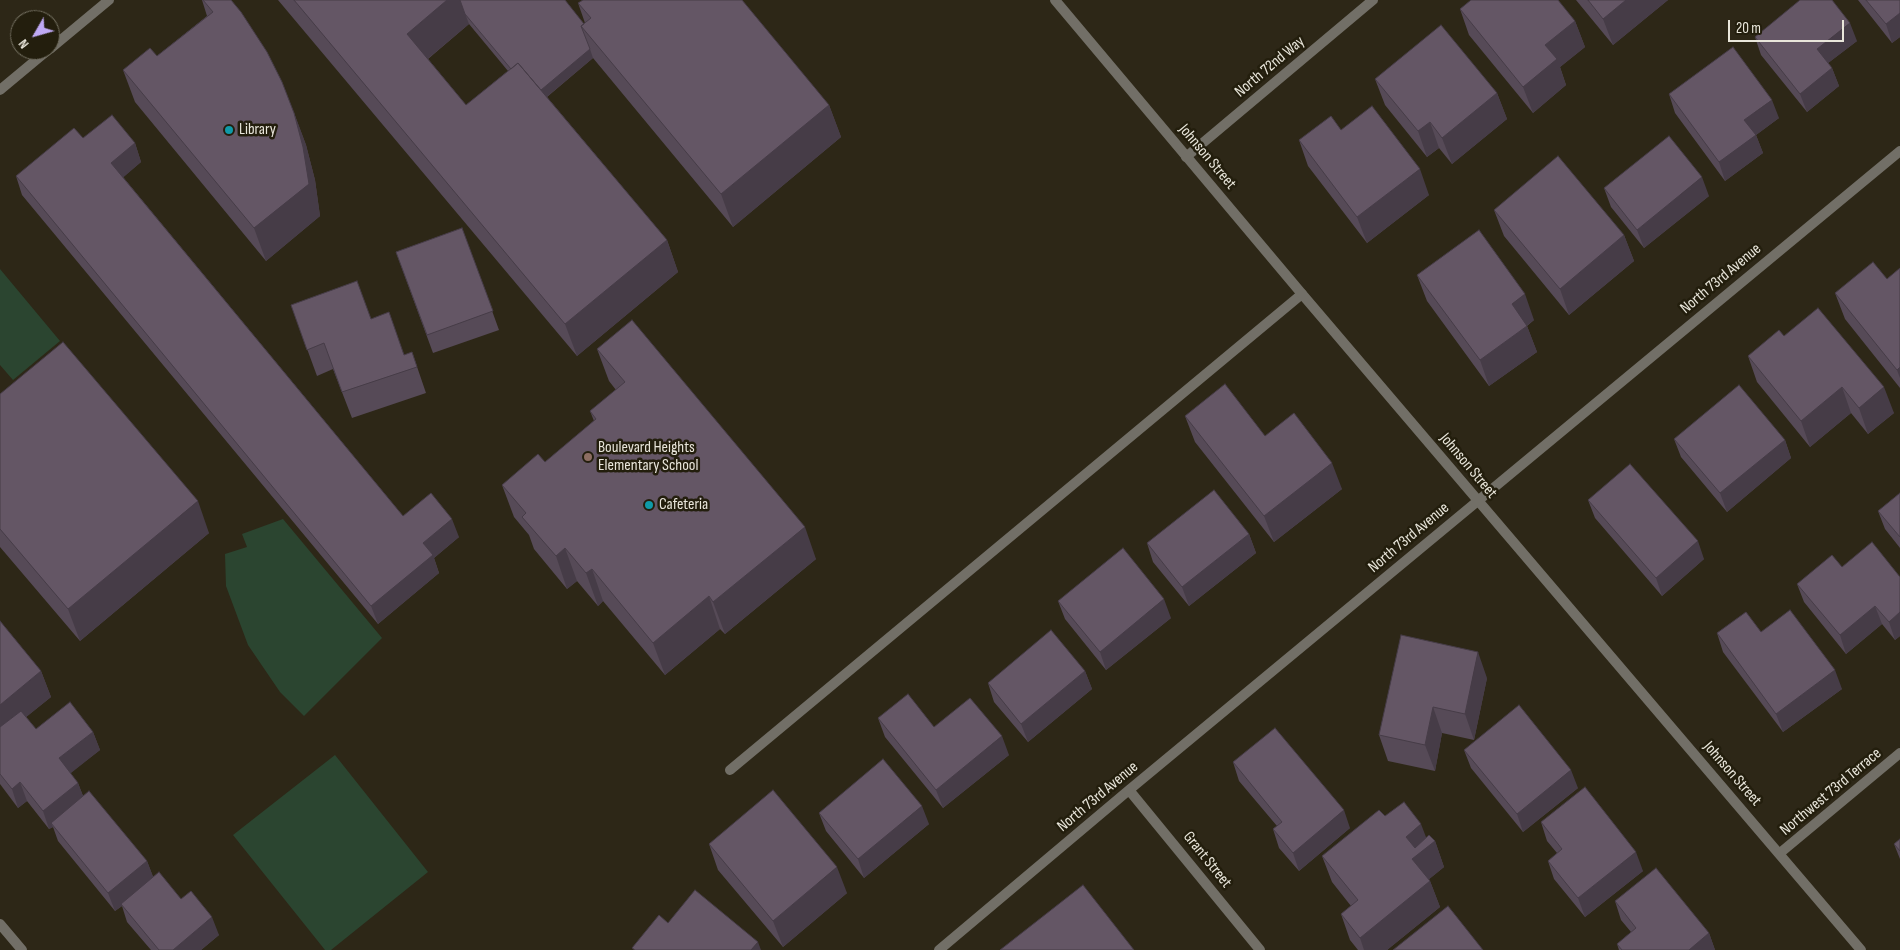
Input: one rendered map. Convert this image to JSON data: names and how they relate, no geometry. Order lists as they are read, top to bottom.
{
  "streets": {
    "street": [
      "North 72nd Way",
      "Johnson Street",
      "North 73rd Avenue",
      "Northwest 73rd Terrace",
      "Grant Street"
    ]
  },
  "crossings": [
    ["North 72nd Way", "Johnson Street"],
    ["Johnson Street", "North 73rd Avenue"],
    ["Johnson Street", "Northwest 73rd Terrace"],
    ["North 73rd Avenue", "Grant Street"]
  ],
  "places": ["Library", "Boulevard Heights Elementary School", "Cafeteria"],
  "scale_bar": "20 m",
  "north": "bottom left"
}
